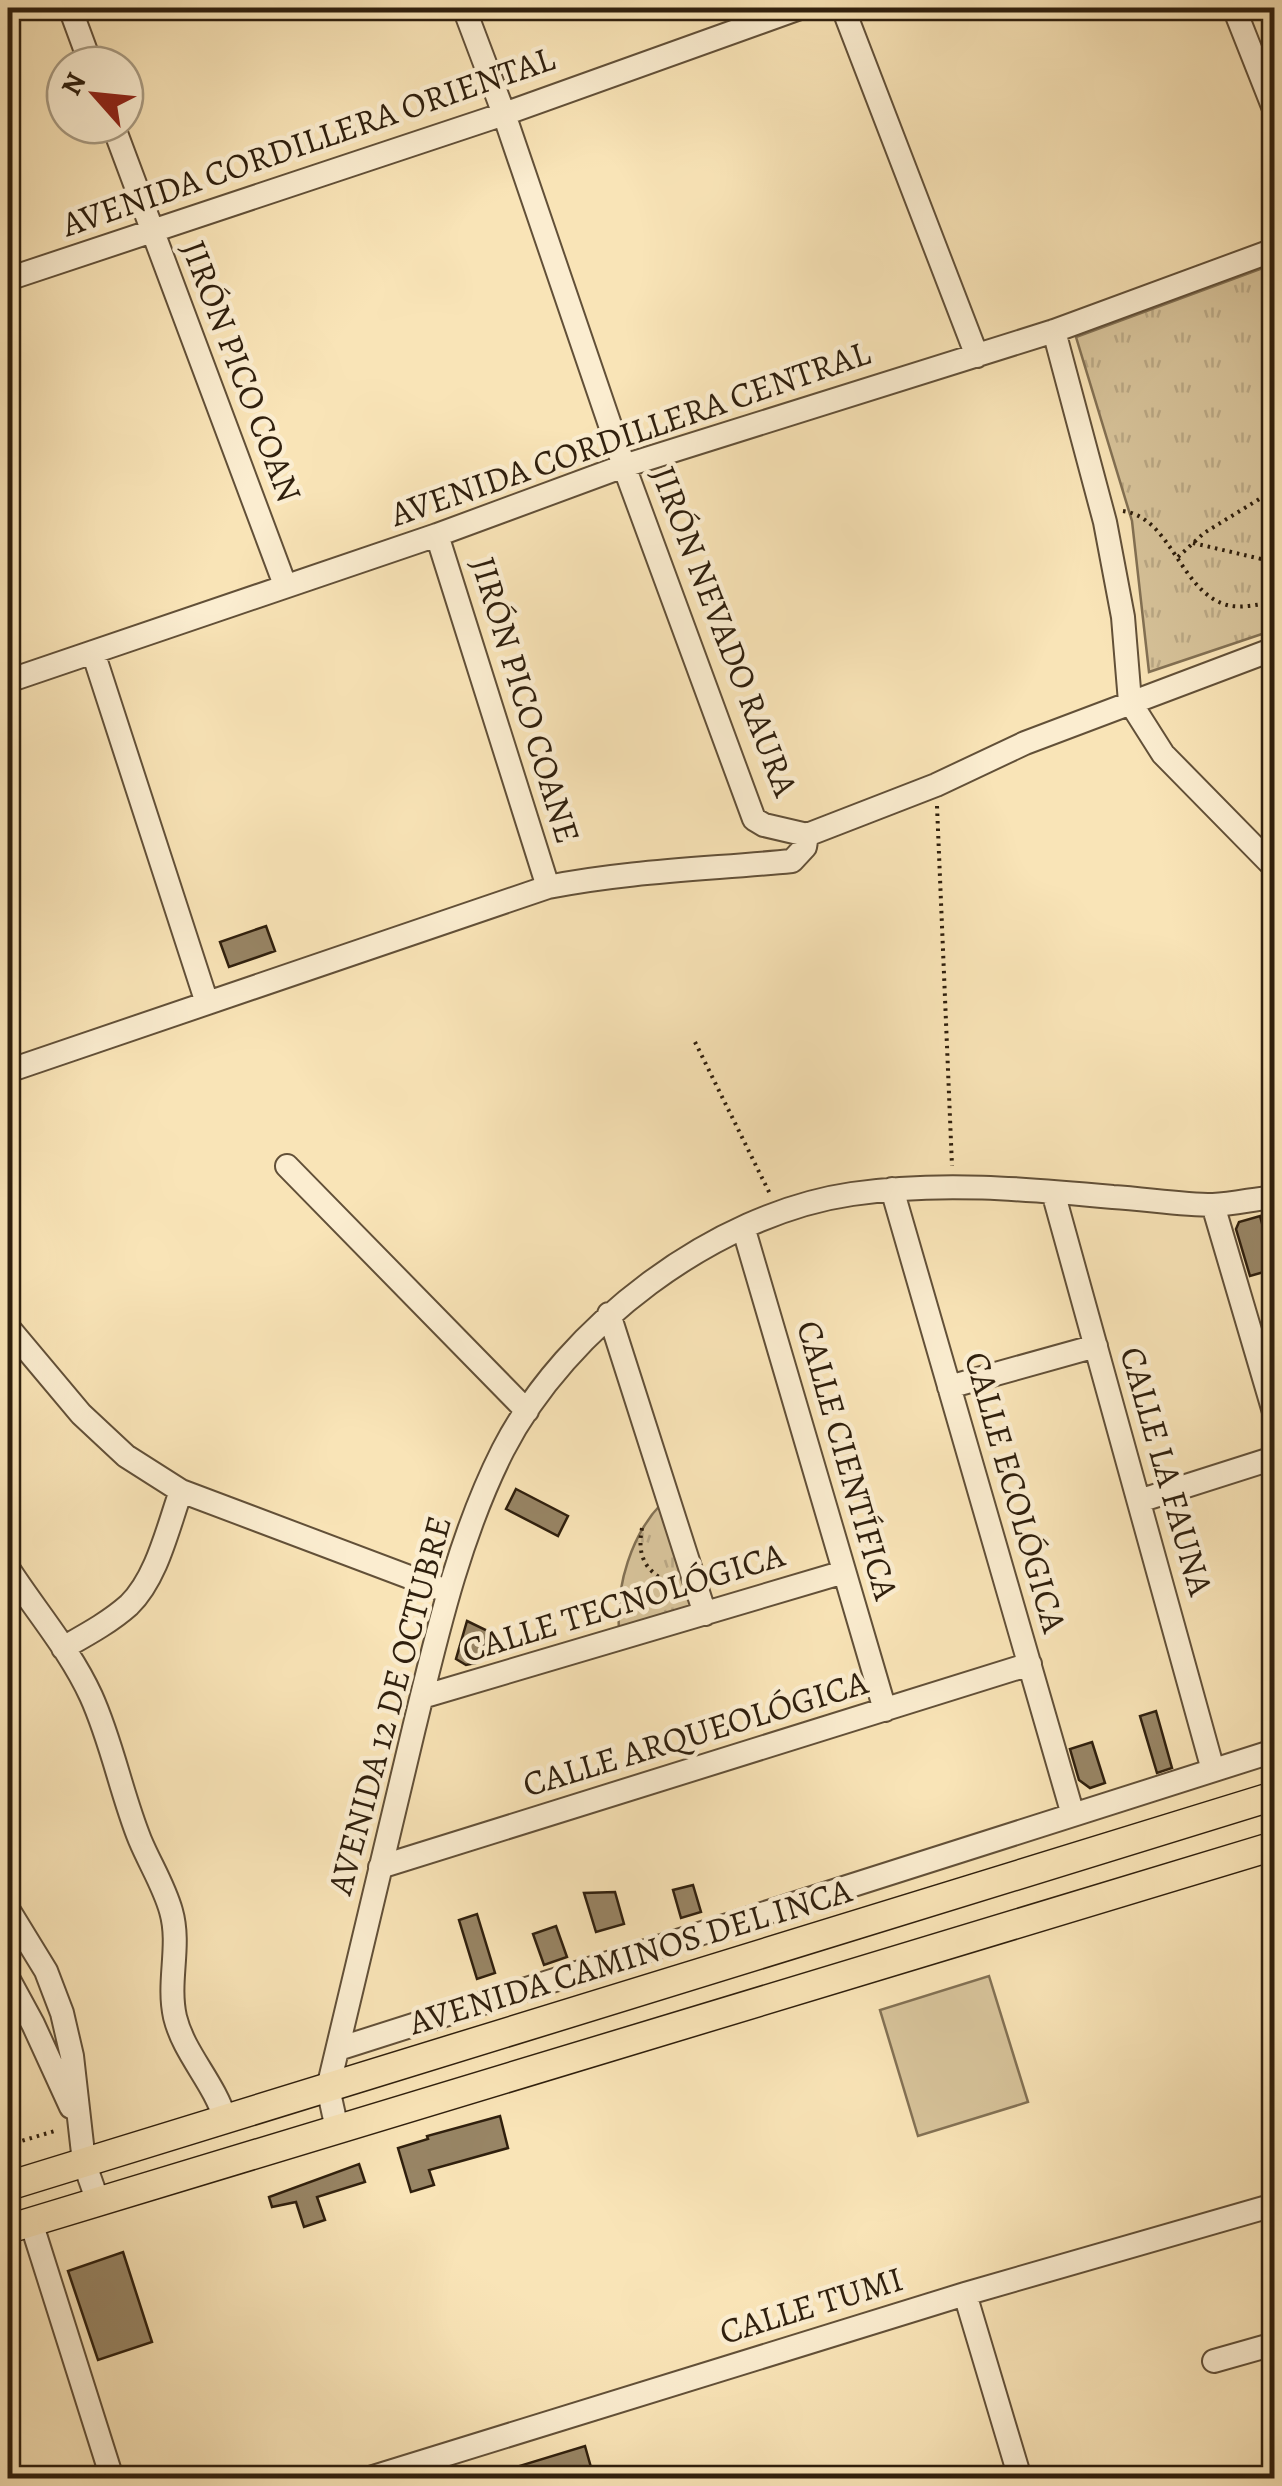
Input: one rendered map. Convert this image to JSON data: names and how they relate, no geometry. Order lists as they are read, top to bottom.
{
  "streets": {
    "main road": ["AVENIDA CAMINOS DEL INCA"],
    "street": [
      "AVENIDA CORDILLERA ORIENTAL",
      "JIRÓN PICO COAN",
      "AVENIDA CORDILLERA CENTRAL",
      "JIRÓN NEVADO RAURA",
      "JIRÓN PICO COANE",
      "CALLE CIENTÍFICA",
      "CALLE LA FAUNA",
      "CALLE ECOLÓGICA",
      "CALLE TECNOLÓGICA",
      "AVENIDA 12 DE OCTUBRE",
      "CALLE ARQUEOLÓGICA",
      "CALLE TUMI"
    ]
  },
  "crossings": [
    ["AVENIDA CORDILLERA ORIENTAL", "JIRÓN PICO COAN"],
    ["AVENIDA CORDILLERA ORIENTAL", "JIRÓN NEVADO RAURA"],
    ["JIRÓN PICO COAN", "AVENIDA CORDILLERA CENTRAL"],
    ["AVENIDA CORDILLERA CENTRAL", "JIRÓN NEVADO RAURA"],
    ["AVENIDA CORDILLERA CENTRAL", "JIRÓN PICO COANE"],
    ["CALLE CIENTÍFICA", "CALLE TECNOLÓGICA"],
    ["CALLE CIENTÍFICA", "AVENIDA 12 DE OCTUBRE"],
    ["CALLE CIENTÍFICA", "CALLE ARQUEOLÓGICA"],
    ["CALLE LA FAUNA", "AVENIDA 12 DE OCTUBRE"],
    ["CALLE ECOLÓGICA", "AVENIDA 12 DE OCTUBRE"],
    ["CALLE ECOLÓGICA", "CALLE ARQUEOLÓGICA"],
    ["CALLE TECNOLÓGICA", "AVENIDA 12 DE OCTUBRE"],
    ["AVENIDA 12 DE OCTUBRE", "CALLE ARQUEOLÓGICA"],
    ["AVENIDA 12 DE OCTUBRE", "AVENIDA CAMINOS DEL INCA"]
  ],
  "north": "top left"
}
